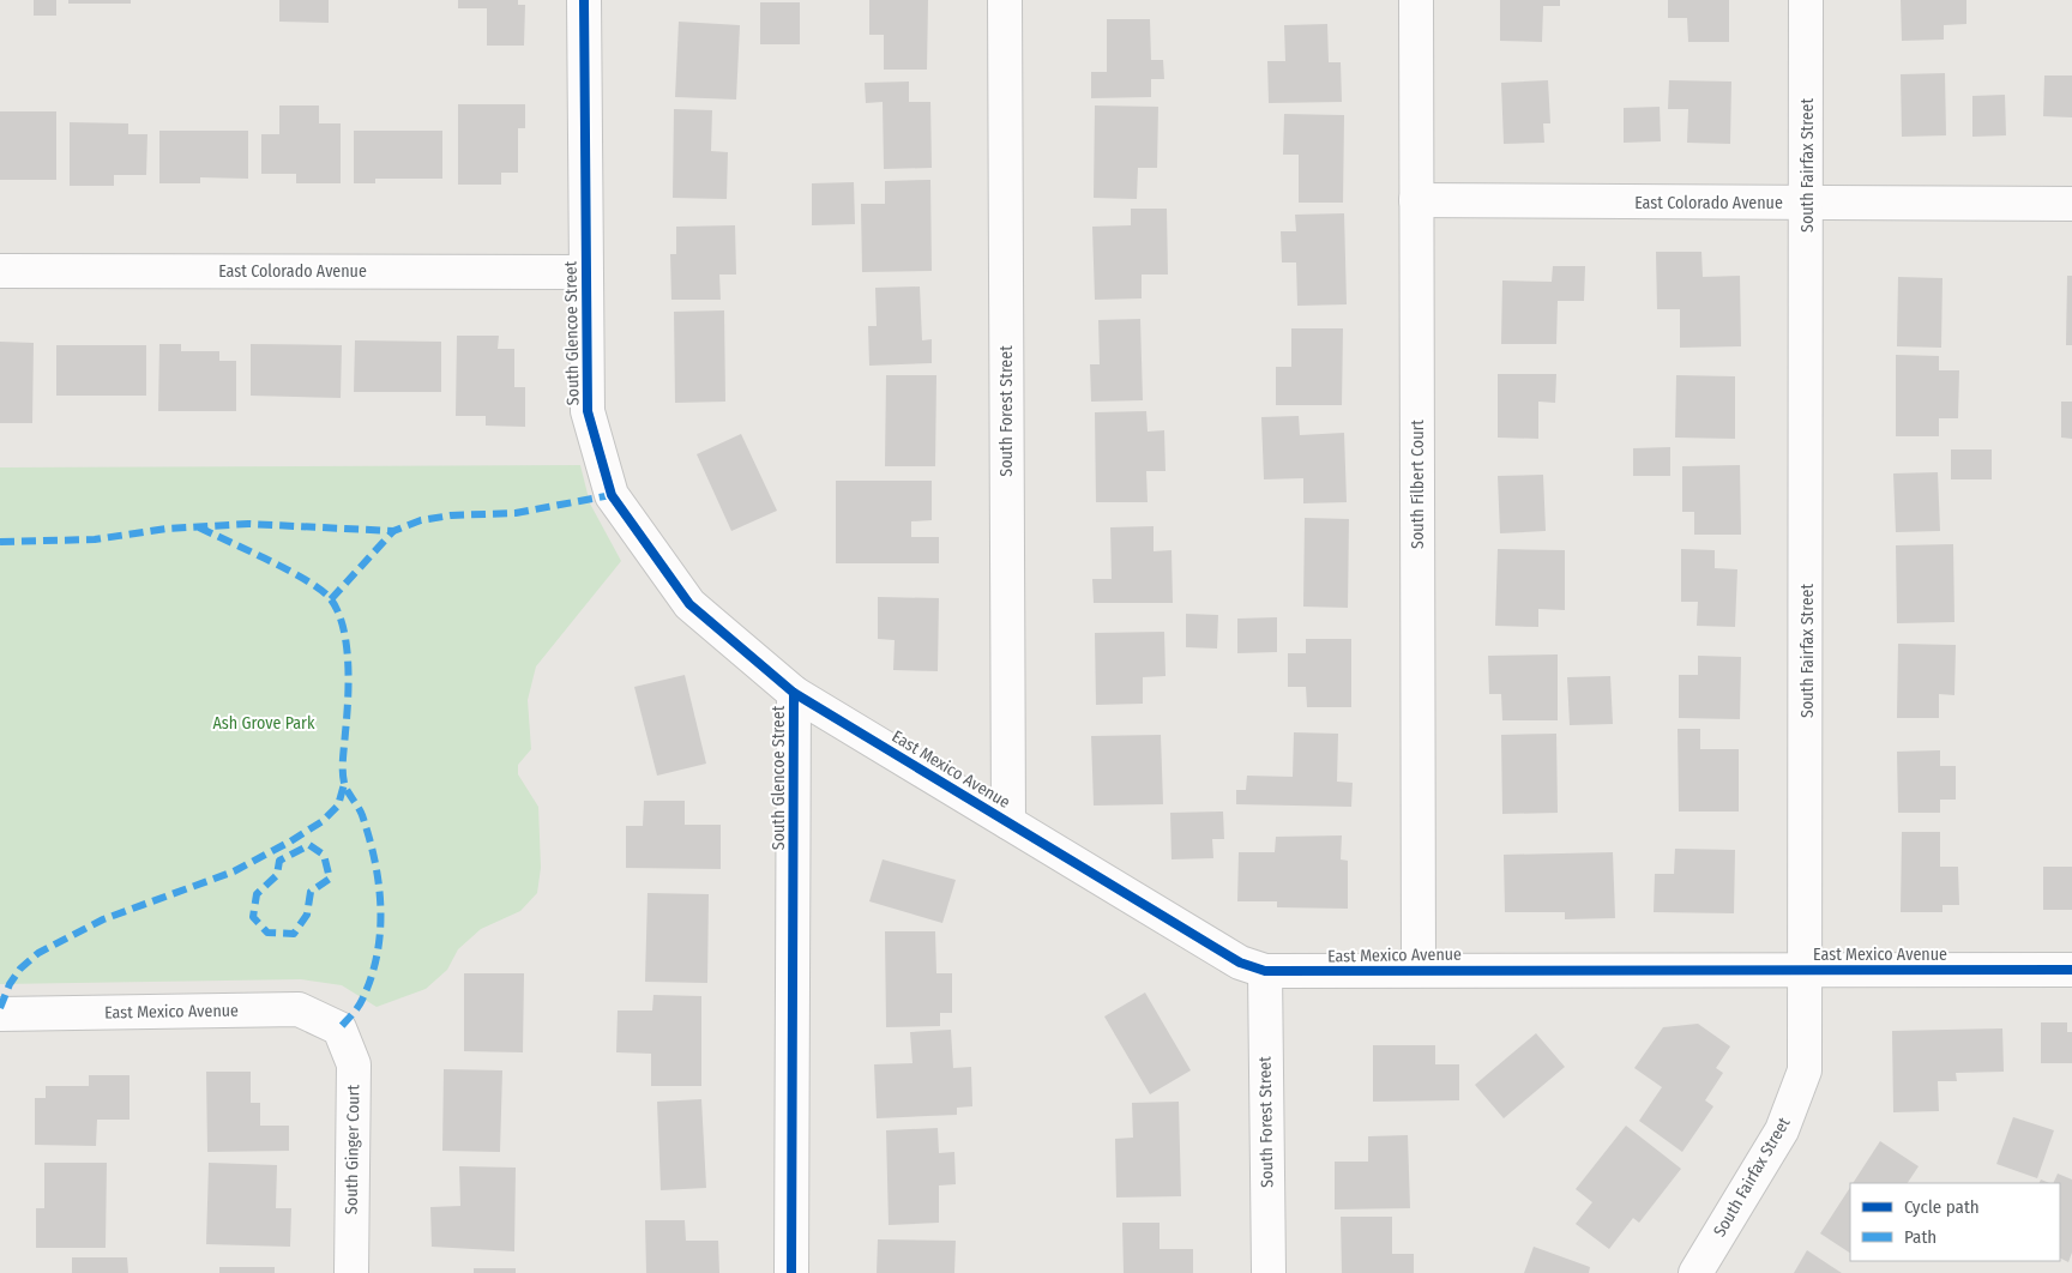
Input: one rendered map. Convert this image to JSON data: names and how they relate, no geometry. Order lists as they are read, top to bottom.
{
  "streets": {
    "street": [
      "South Fairfax Street",
      "East Colorado Avenue",
      "South Glencoe Street",
      "South Forest Street",
      "South Filbert Court",
      "East Mexico Avenue",
      "South Ginger Court"
    ]
  },
  "crossings": [
    ["South Fairfax Street", "East Colorado Avenue"],
    ["South Fairfax Street", "East Mexico Avenue"],
    ["East Colorado Avenue", "South Glencoe Street"],
    ["East Colorado Avenue", "South Filbert Court"],
    ["South Glencoe Street", "East Mexico Avenue"],
    ["South Forest Street", "East Mexico Avenue"],
    ["South Filbert Court", "East Mexico Avenue"],
    ["East Mexico Avenue", "South Ginger Court"]
  ],
  "parks": ["Ash Grove Park"],
  "legend": ["Cycle path", "Path"]
}
